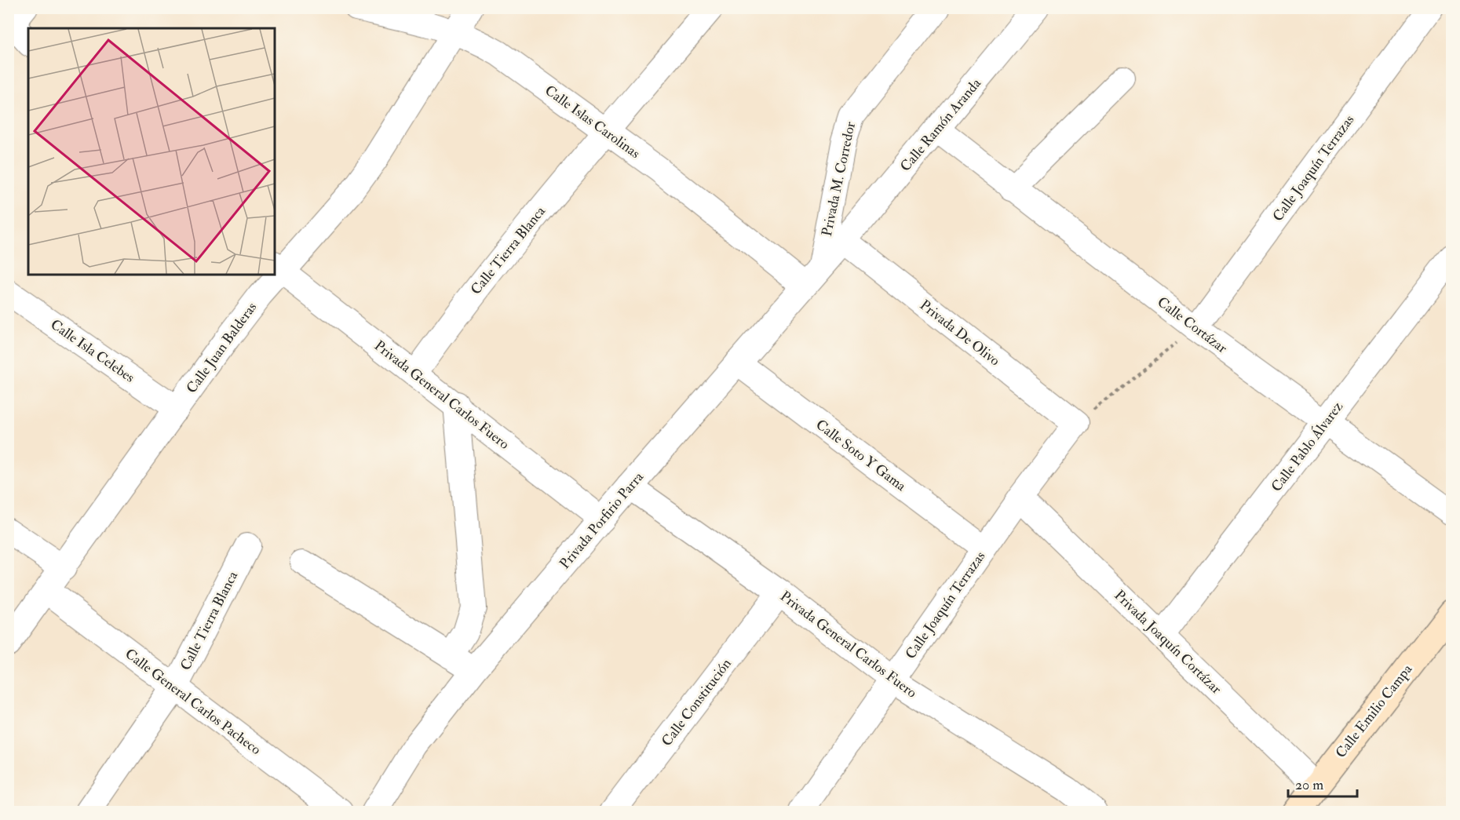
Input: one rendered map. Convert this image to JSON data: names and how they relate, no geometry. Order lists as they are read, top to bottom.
{
  "streets": {
    "street": [
      "Calle Islas Carolinas",
      "Calle Ramón Aranda",
      "Calle Joaquín Terrazas",
      "Privada M. Corredor",
      "Calle Tierra Blanca",
      "Calle Cortázar",
      "Privada De Olivo",
      "Calle Juan Balderas",
      "Calle Isla Celebes",
      "Privada General Carlos Fuero",
      "Calle Pablo Álvarez",
      "Calle Soto Y Gama",
      "Privada Porfirio Parra",
      "Privada Joaquín Cortázar",
      "Calle General Carlos Pacheco",
      "Calle Constitución",
      "Calle Emilio Campa"
    ]
  },
  "crossings": [
    ["Calle Islas Carolinas", "Calle Tierra Blanca"],
    ["Calle Islas Carolinas", "Calle Juan Balderas"],
    ["Calle Islas Carolinas", "Privada Porfirio Parra"],
    ["Calle Ramón Aranda", "Calle Cortázar"],
    ["Calle Ramón Aranda", "Privada De Olivo"],
    ["Calle Ramón Aranda", "Privada Porfirio Parra"],
    ["Calle Joaquín Terrazas", "Calle Cortázar"],
    ["Calle Joaquín Terrazas", "Privada De Olivo"],
    ["Calle Joaquín Terrazas", "Privada General Carlos Fuero"],
    ["Calle Joaquín Terrazas", "Calle Soto Y Gama"],
    ["Calle Joaquín Terrazas", "Privada Joaquín Cortázar"],
    ["Privada M. Corredor", "Privada Porfirio Parra"],
    ["Calle Tierra Blanca", "Privada General Carlos Fuero"],
    ["Calle Tierra Blanca", "Calle General Carlos Pacheco"],
    ["Calle Cortázar", "Calle Pablo Álvarez"],
    ["Privada De Olivo", "Privada Porfirio Parra"],
    ["Calle Juan Balderas", "Calle Isla Celebes"],
    ["Calle Juan Balderas", "Privada General Carlos Fuero"],
    ["Calle Juan Balderas", "Calle General Carlos Pacheco"],
    ["Privada General Carlos Fuero", "Privada Porfirio Parra"],
    ["Privada General Carlos Fuero", "Calle Constitución"],
    ["Calle Pablo Álvarez", "Privada Joaquín Cortázar"],
    ["Calle Soto Y Gama", "Privada Porfirio Parra"],
    ["Privada Joaquín Cortázar", "Calle Emilio Campa"]
  ],
  "scale_bar": "20 m"
}
